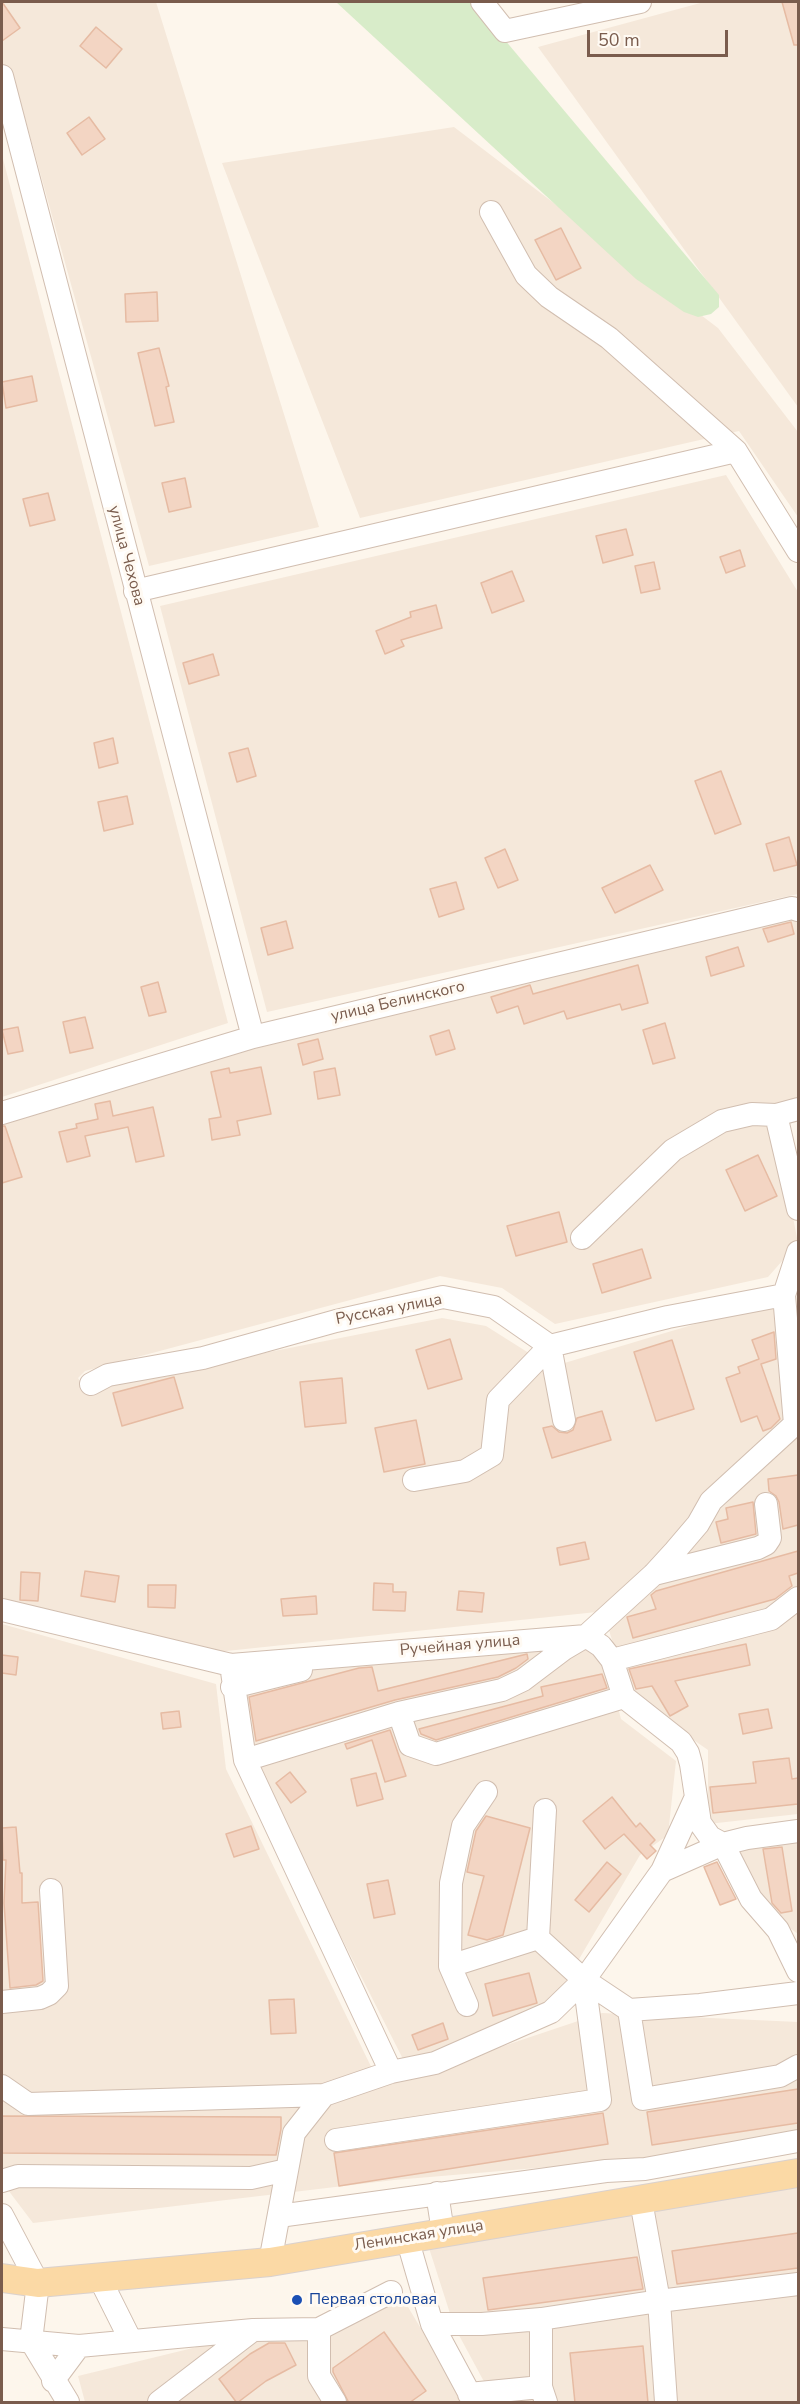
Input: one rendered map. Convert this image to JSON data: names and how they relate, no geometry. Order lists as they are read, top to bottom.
{
  "streets": {
    "main road": ["Ленинская улица"],
    "street": [
      "улица Чехова",
      "улица Белинского",
      "Русская улица",
      "Ручейная улица"
    ]
  },
  "crossings": [
    ["улица Чехова", "улица Белинского"]
  ],
  "places": ["Первая столовая"],
  "scale_bar": "50 m"
}
